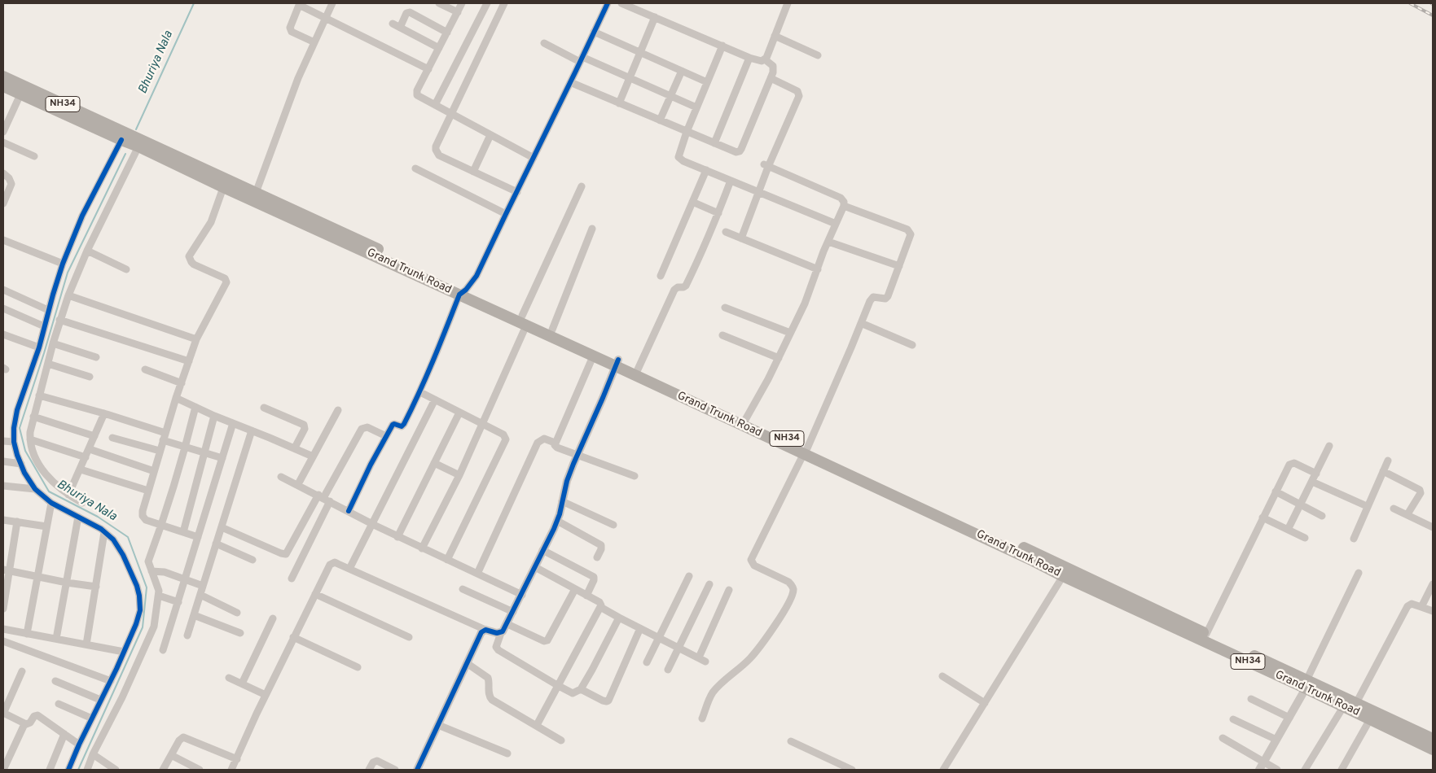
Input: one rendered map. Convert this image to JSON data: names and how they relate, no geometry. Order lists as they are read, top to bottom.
{
  "streets": {
    "highway": ["NH34", "Grand Trunk Road"]
  },
  "water": ["Bhuriya Nala"]
}
